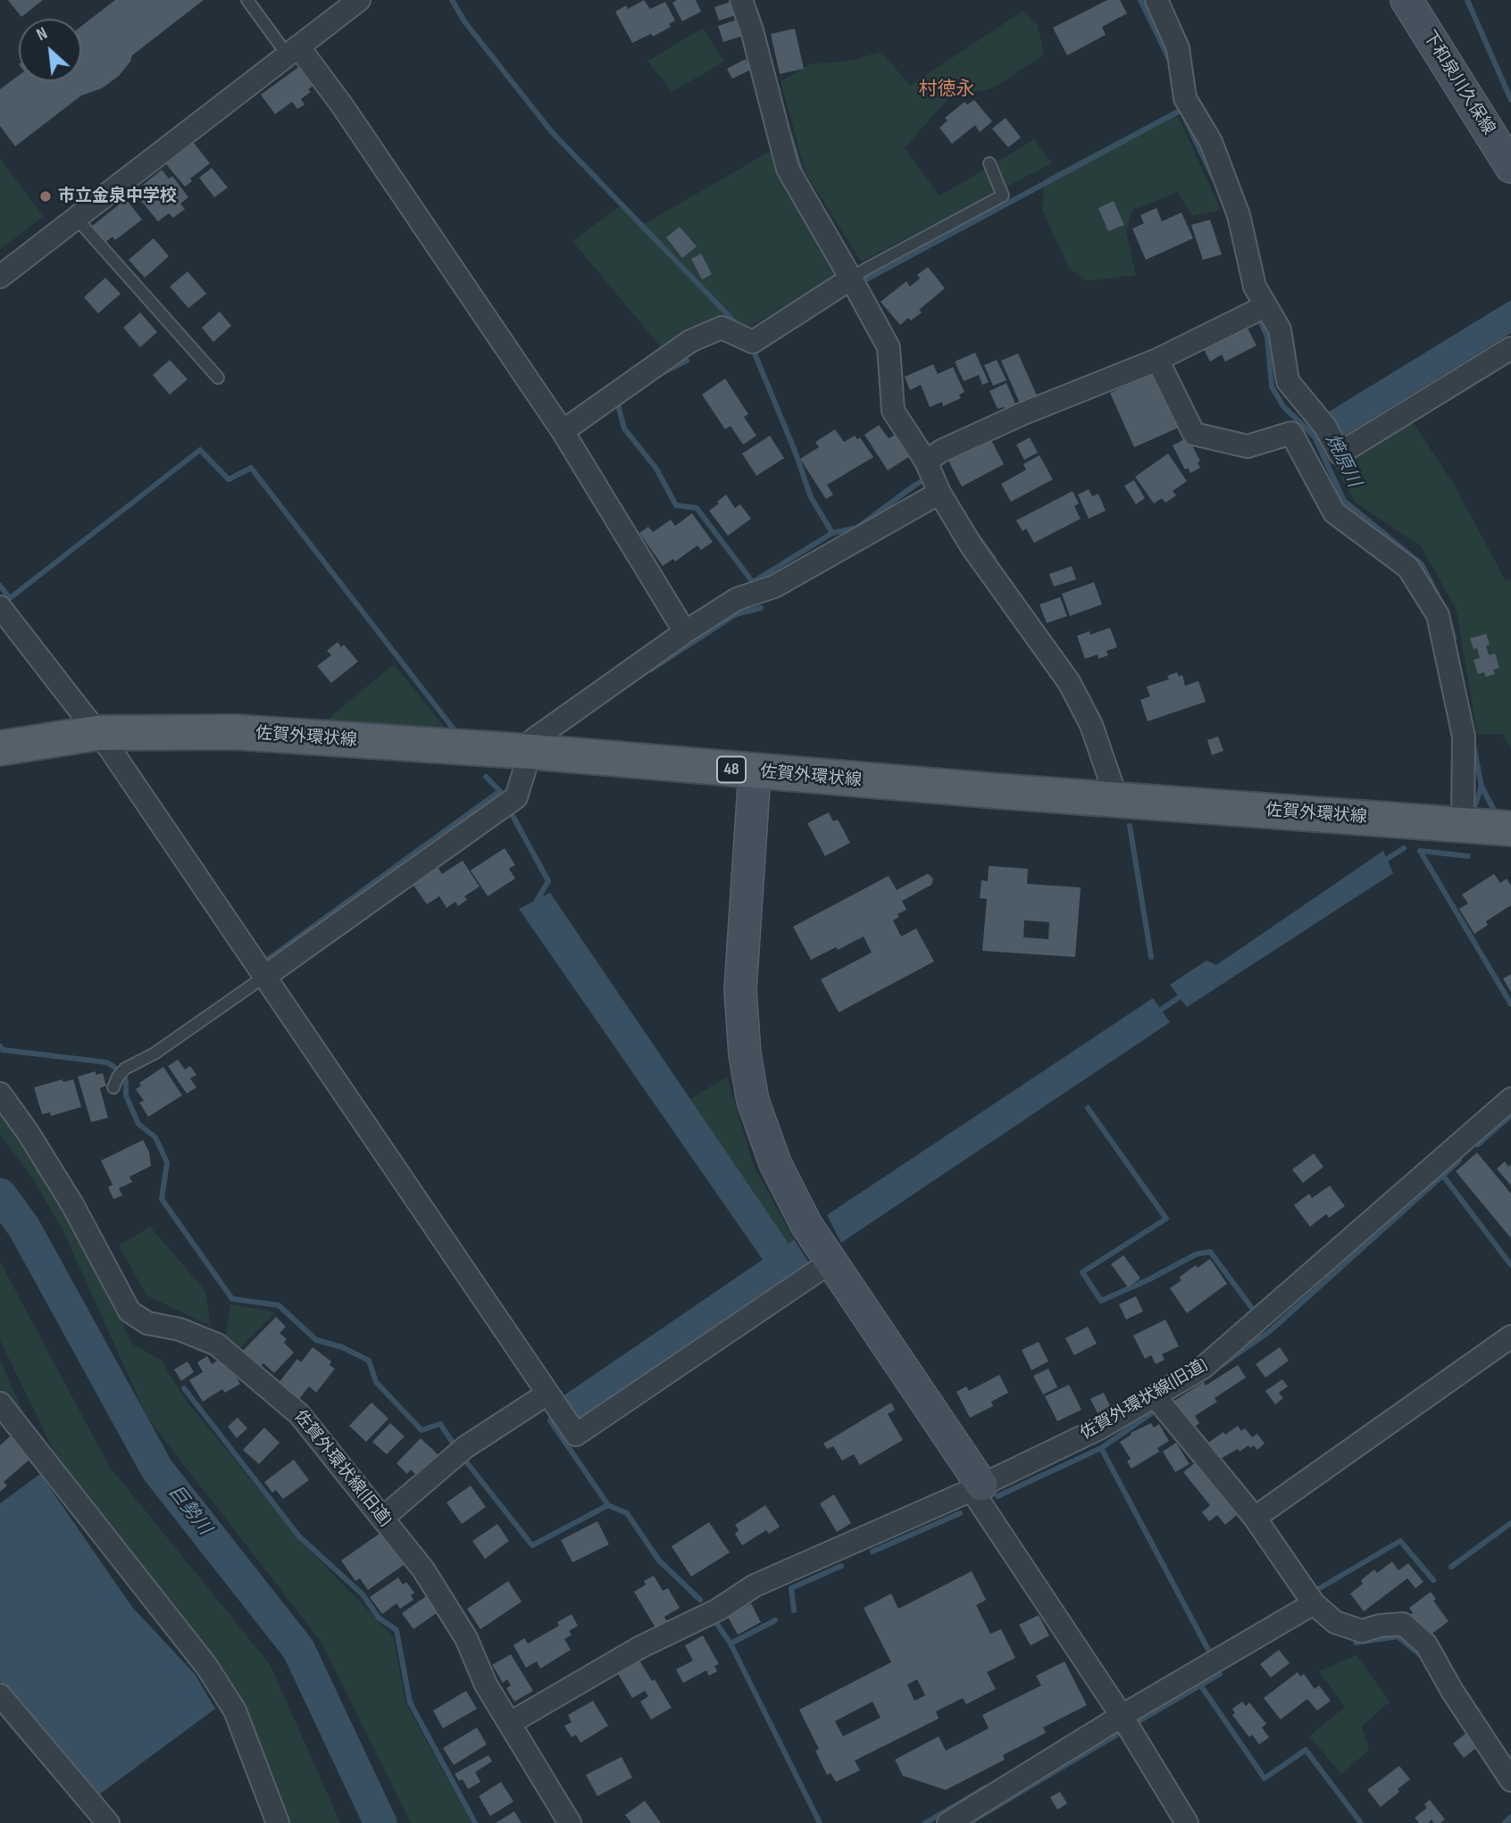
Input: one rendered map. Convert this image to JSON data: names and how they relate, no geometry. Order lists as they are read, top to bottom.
{
  "streets": {
    "main road": ["佐賀外環状線", "48"],
    "street": ["下和泉川久保線", "佐賀外環状線(旧道)"]
  },
  "districts": ["村徳永"],
  "water": ["焼原川", "巨勢川"],
  "places": ["市立金泉中学校"],
  "north": "top left"
}
